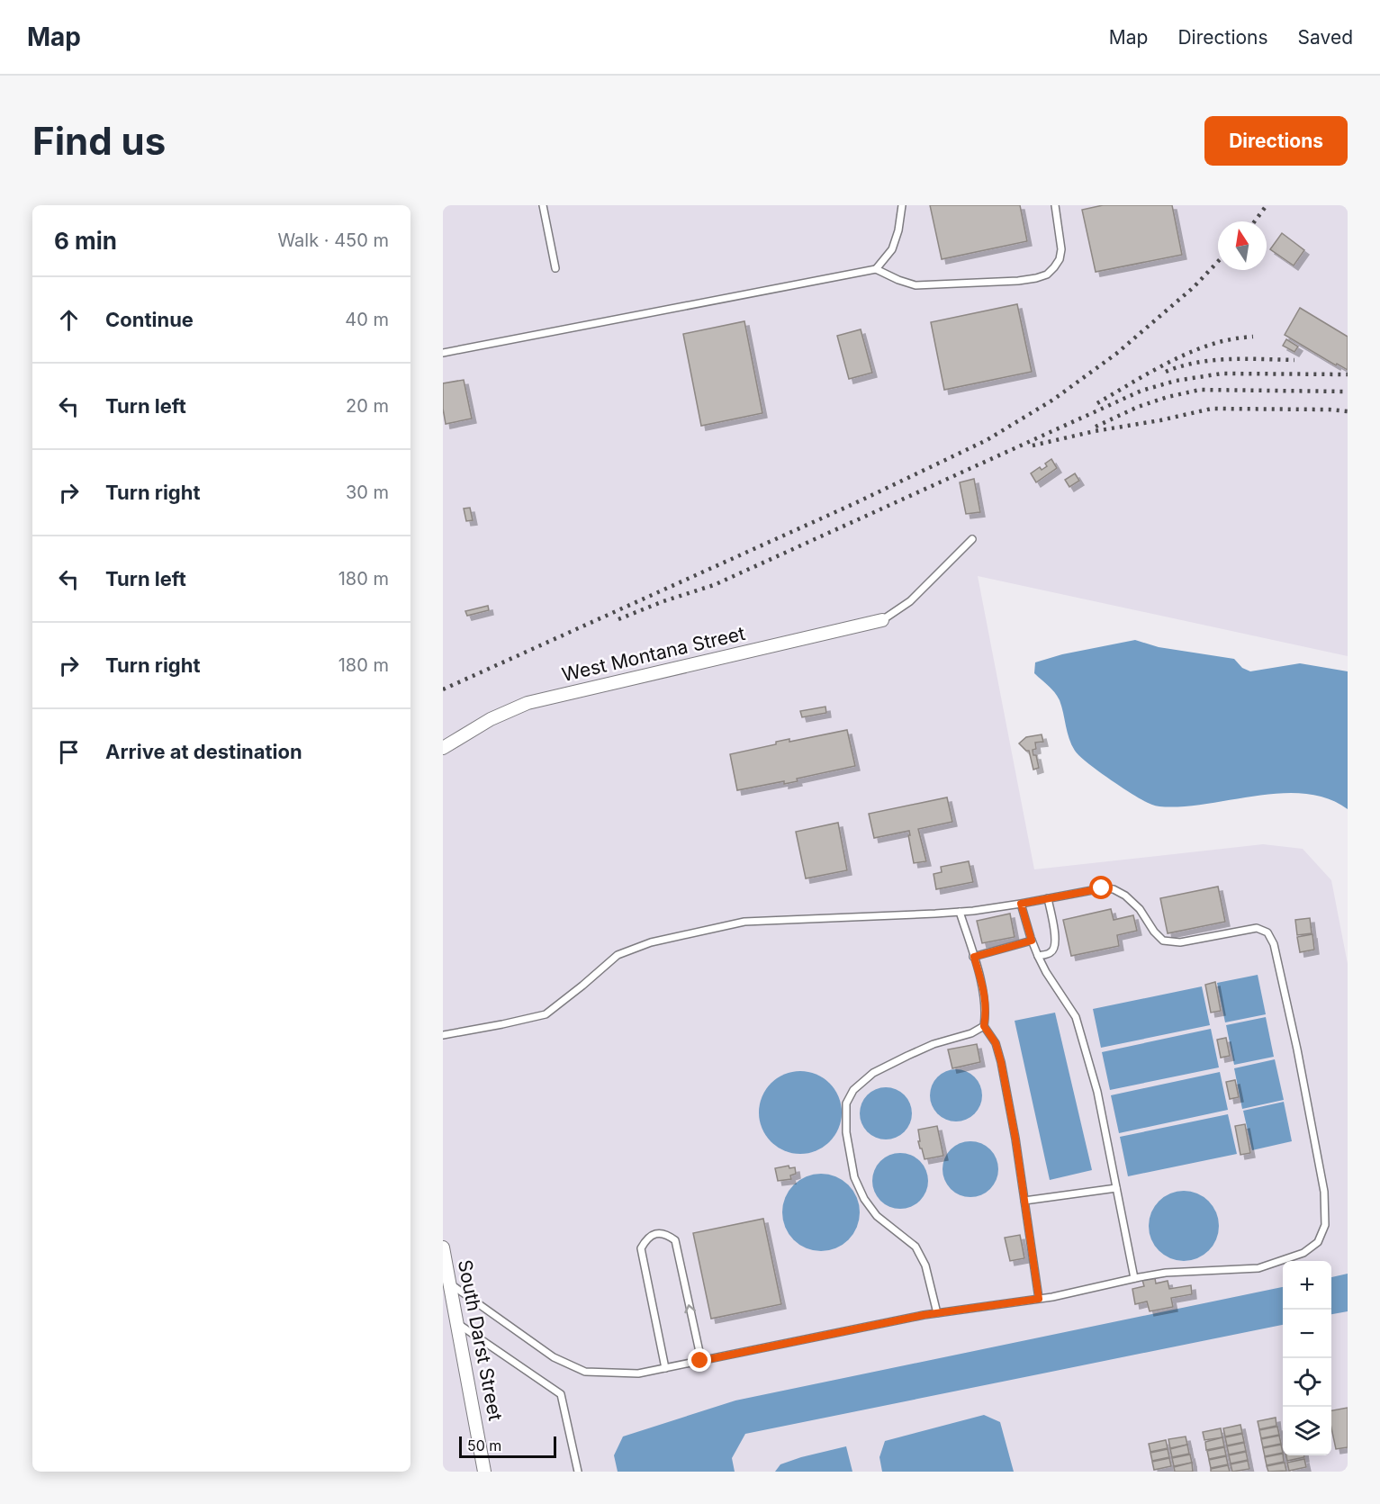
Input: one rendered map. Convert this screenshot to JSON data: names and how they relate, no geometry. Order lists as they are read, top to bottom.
{
  "streets": {
    "street": ["West Montana Street", "South Darst Street"]
  },
  "scale_bar": "50 m",
  "north": "top",
  "page": {
    "header": "Map",
    "nav": ["Map", "Directions", "Saved"],
    "buttons": "Directions",
    "title": "Find us",
    "heading": ["6 min", "Walk · 450 m"],
    "list": [
      ["Continue", "40 m"],
      ["Turn left", "20 m"],
      ["Turn right", "30 m"],
      ["Turn left", "180 m"],
      ["Turn right", "180 m"],
      "Arrive at destination"
    ],
    "map_buttons": ["+", "−"],
    "scale": "50 m"
  }
}
